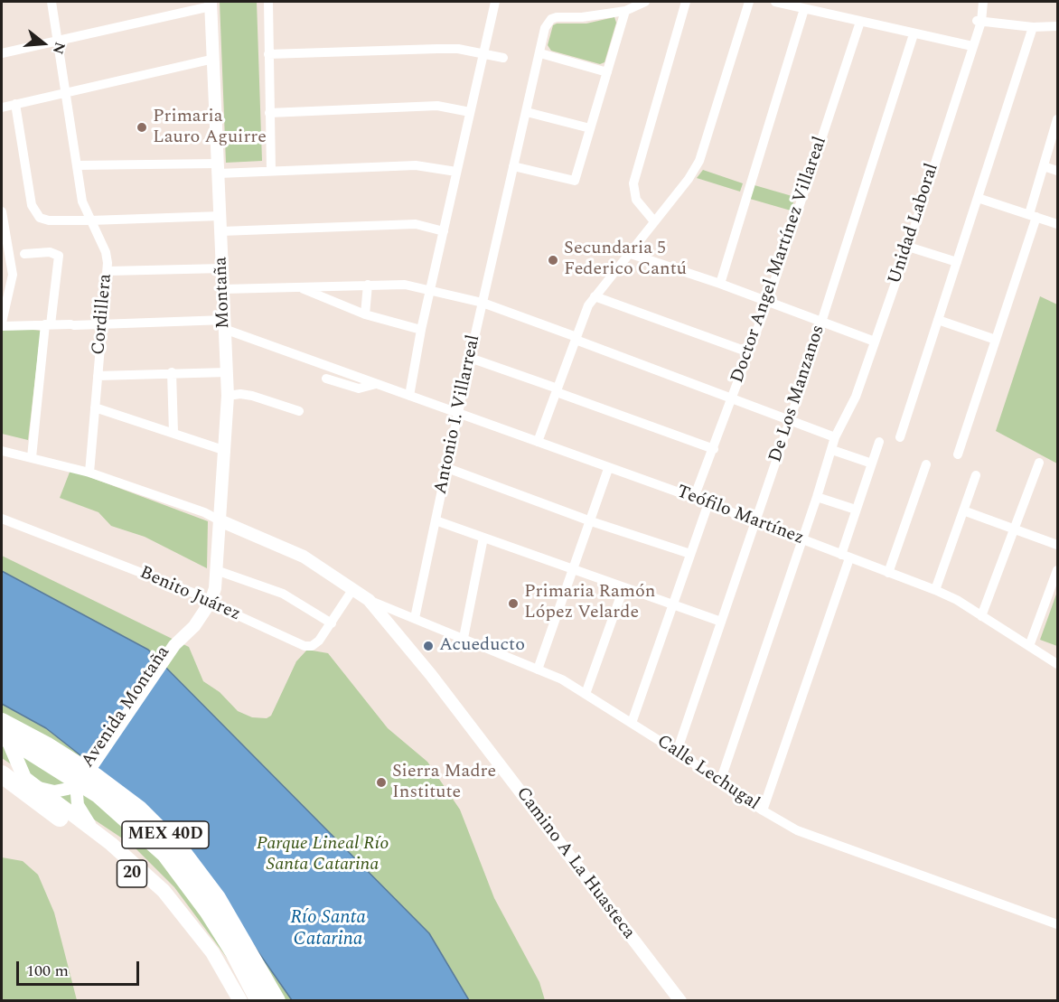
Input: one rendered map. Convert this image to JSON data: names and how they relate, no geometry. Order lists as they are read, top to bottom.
{
  "streets": {
    "highway": ["MEX 40D"],
    "main road": ["20"],
    "street": [
      "Unidad Laboral",
      "Doctor Angel Martínez Villareal",
      "Montaña",
      "Cordillera",
      "De Los Manzanos",
      "Antonio I. Villarreal",
      "Teófilo Martínez",
      "Benito Juárez",
      "Avenida Montaña",
      "Calle Lechugal",
      "Camino A La Huasteca"
    ]
  },
  "crossings": [
    ["Unidad Laboral", "Teófilo Martínez"],
    ["Unidad Laboral", "Calle Lechugal"],
    ["Doctor Angel Martínez Villareal", "Teófilo Martínez"],
    ["Montaña", "Teófilo Martínez"],
    ["Montaña", "Benito Juárez"],
    ["Montaña", "Avenida Montaña"],
    ["De Los Manzanos", "Teófilo Martínez"],
    ["De Los Manzanos", "Calle Lechugal"],
    ["Antonio I. Villarreal", "Teófilo Martínez"],
    ["Antonio I. Villarreal", "Calle Lechugal"],
    ["Avenida Montaña", "20"],
    ["Calle Lechugal", "Camino A La Huasteca"]
  ],
  "water": ["Río Santa Catarina"],
  "parks": ["Parque Lineal Río Santa Catarina"],
  "places": [
    "Primaria Lauro Aguirre",
    "Secundaria 5 Federico Cantú",
    "Primaria Ramón López Velarde",
    "Acueducto",
    "Sierra Madre Institute"
  ],
  "scale_bar": "100 m",
  "north": "right"
}
